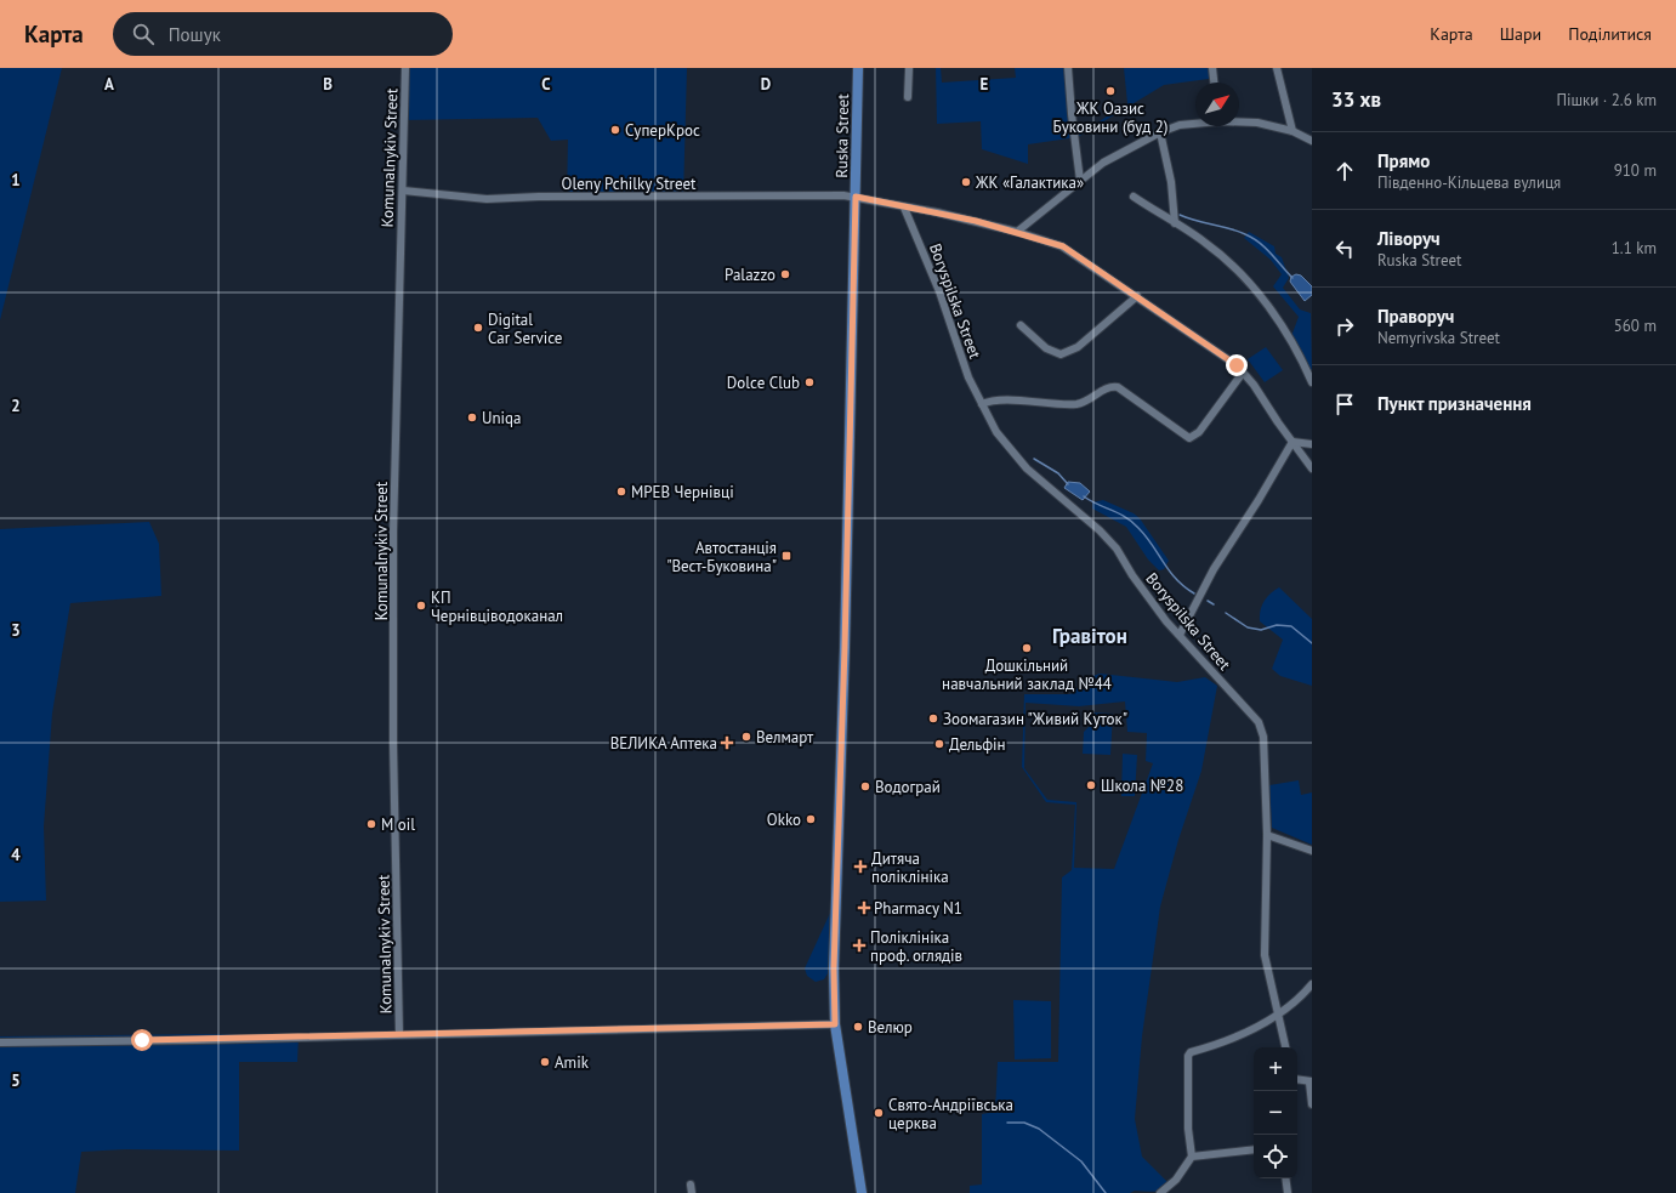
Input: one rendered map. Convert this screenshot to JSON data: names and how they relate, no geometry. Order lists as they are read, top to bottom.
{
  "streets": {
    "main road": ["Ruska Street"],
    "street": ["Komunalnykiv Street", "Oleny Pchilky Street", "Boryspilska Street"]
  },
  "crossings": [
    ["Ruska Street", "Oleny Pchilky Street"],
    ["Komunalnykiv Street", "Oleny Pchilky Street"],
    ["Oleny Pchilky Street", "Boryspilska Street"]
  ],
  "districts": ["Гравітон"],
  "places": {
    "other": [
      "ЖК Оазис Буковини (буд 2)",
      "СуперКрос",
      "ЖК «Галактика»",
      "Palazzo",
      "Digital Car Service",
      "Dolce Club",
      "Uniqa",
      "МРЕВ Чернівці",
      "КП Чернівціводоканал",
      "Дошкільний навчальний заклад №44",
      "Зоомагазин \"Живий Куток\"",
      "Велмарт",
      "Дельфін",
      "Школа №28",
      "Водограй",
      "Okko",
      "M oil",
      "Велюр",
      "Amik",
      "Свято-Андріївська церква"
    ],
    "transit": ["Автостанція \"Вест-Буковина\""],
    "health": [
      "ВЕЛИКА Аптека",
      "Дитяча поліклініка",
      "Pharmacy N1",
      "Поліклініка проф. оглядів"
    ]
  },
  "north": "top right",
  "page": {
    "header": "Карта",
    "search": "Пошук",
    "nav": ["Карта", "Шари", "Поділитися"],
    "heading": ["33 хв", "Пішки · 2.6 km"],
    "list": [
      ["Прямо", "Південно-Кільцева вулиця", "910 m"],
      ["Ліворуч", "Ruska Street", "1.1 km"],
      ["Праворуч", "Nemyrivska Street", "560 m"],
      "Пункт призначення"
    ],
    "map_buttons": ["+", "−"]
  },
  "grid": {
    "columns": [
      "A",
      "B",
      "C",
      "D",
      "E"
    ],
    "rows": [
      "1",
      "2",
      "3",
      "4",
      "5"
    ]
  }
}
